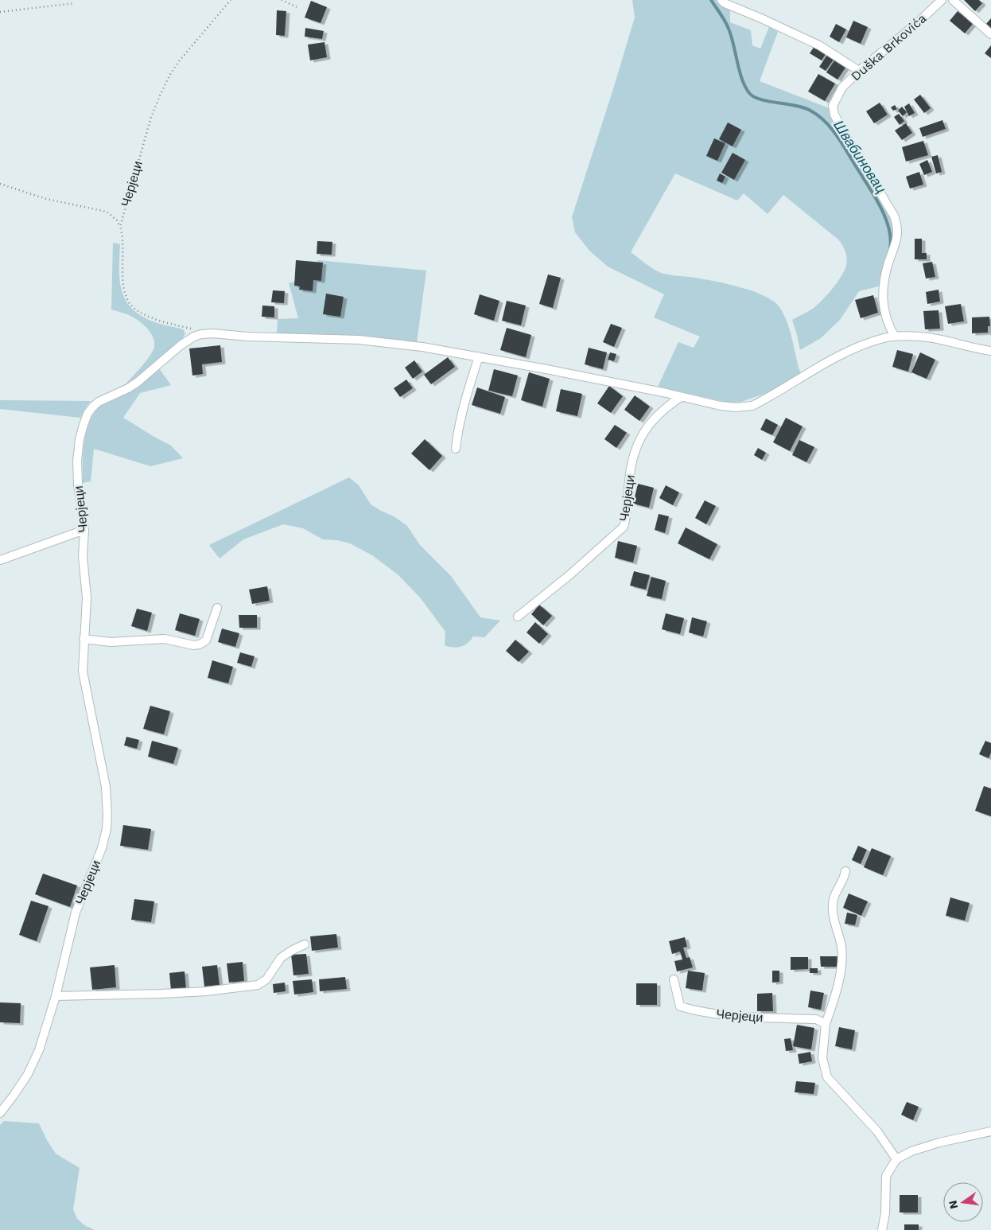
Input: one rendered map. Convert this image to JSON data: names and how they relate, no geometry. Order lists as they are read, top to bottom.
{
  "streets": {
    "street": ["Duška Brkovića", "Черјеци"]
  },
  "crossings": [
    ["Duška Brkovića", "Черјеци"]
  ],
  "water": ["Швабиновац"],
  "north": "left"
}
